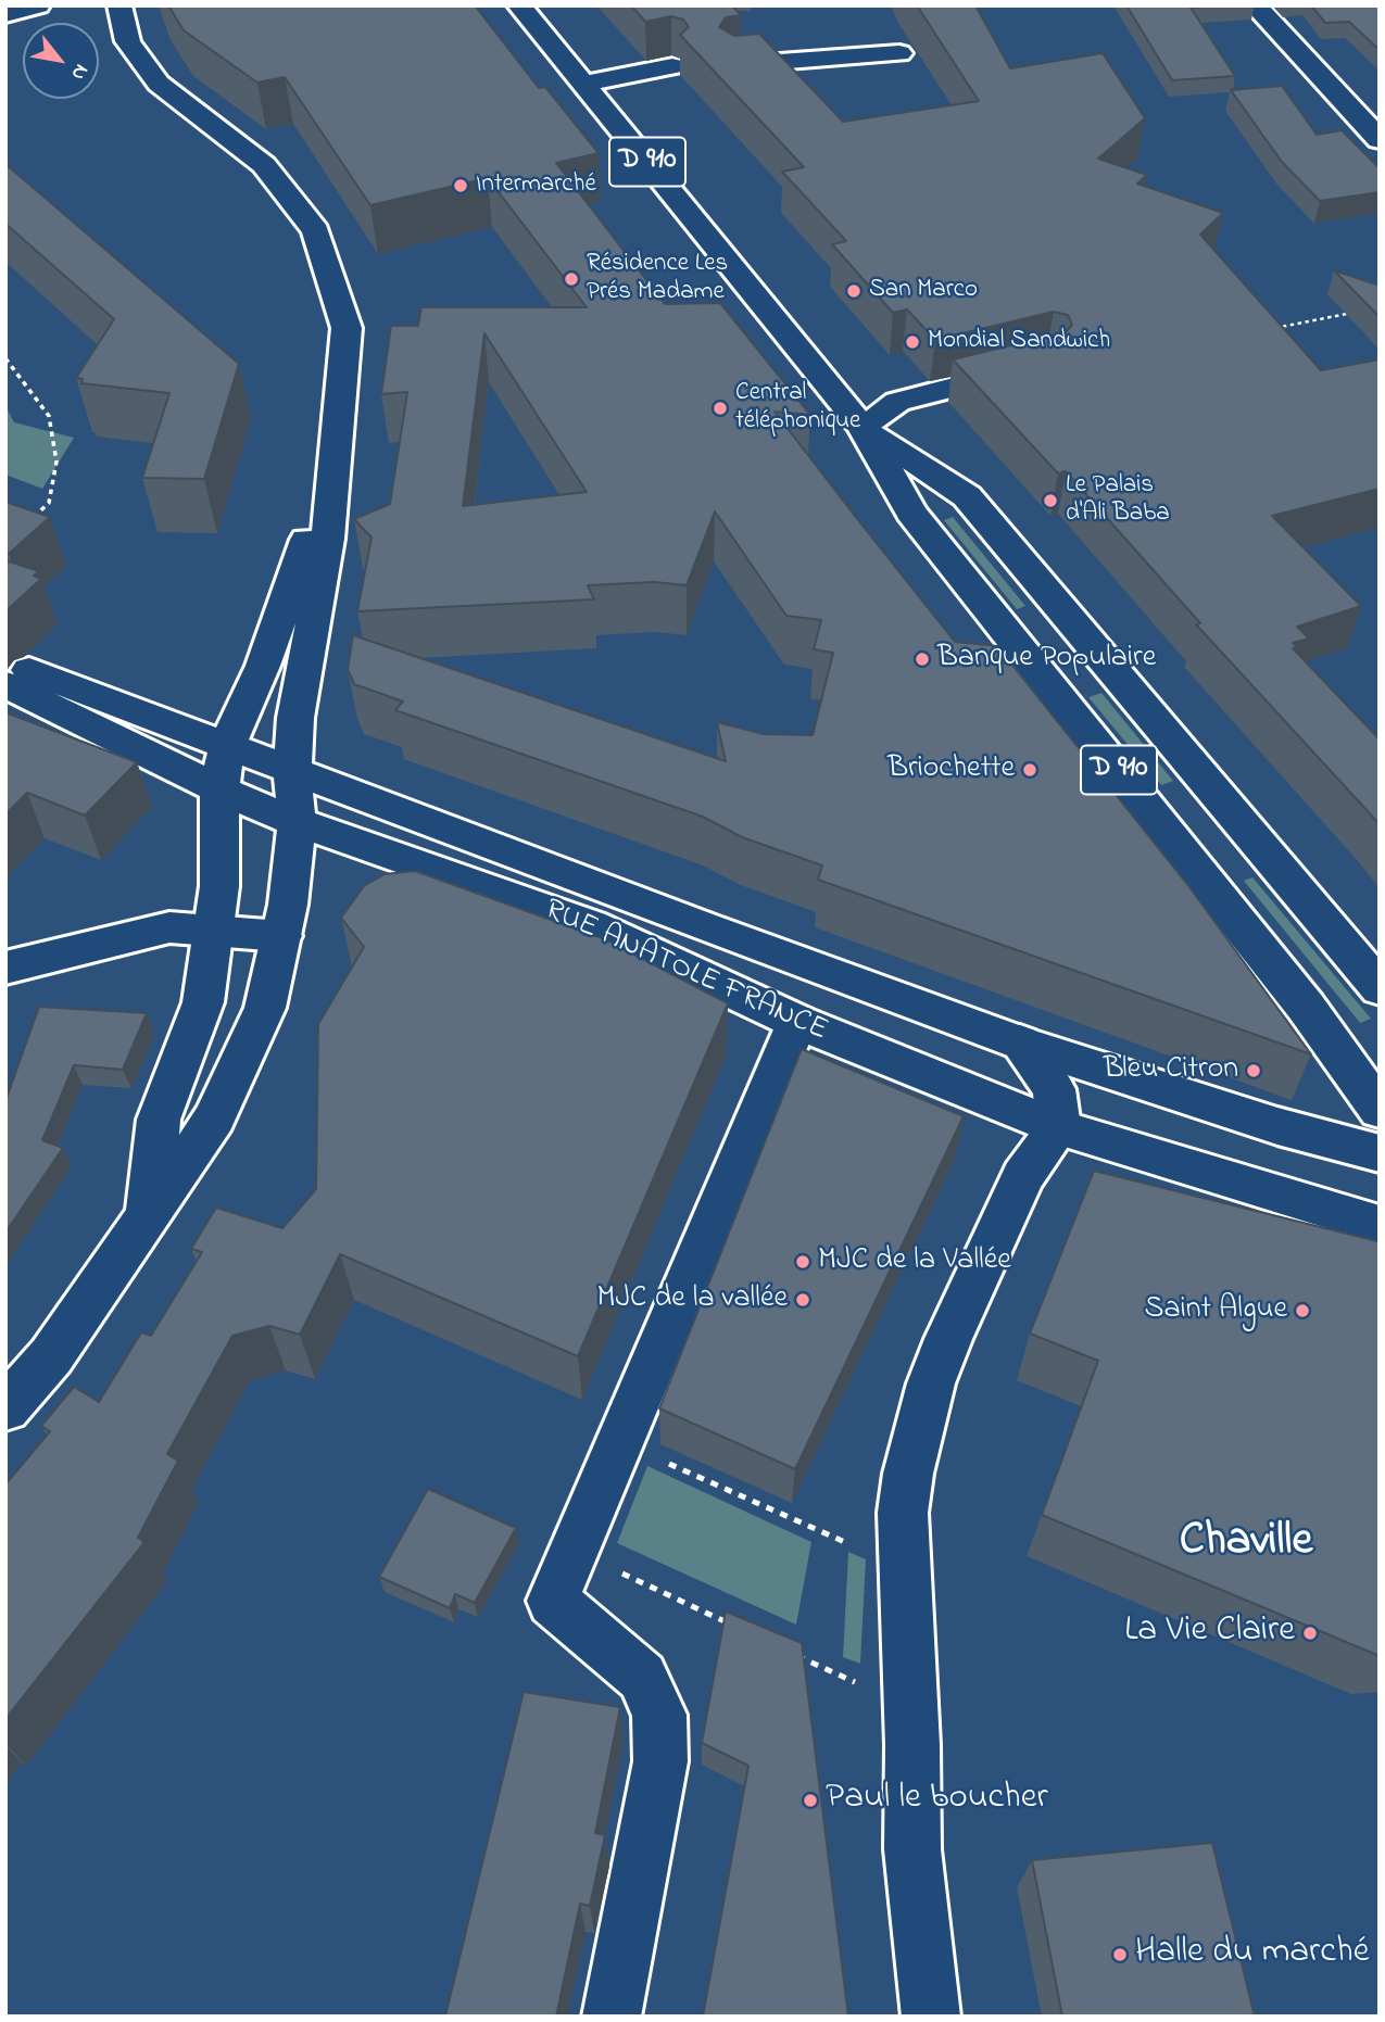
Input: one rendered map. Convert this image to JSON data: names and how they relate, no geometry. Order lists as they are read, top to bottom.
{
  "streets": {
    "main road": ["D 910", "RUE ANATOLE FRANCE"]
  },
  "districts": ["Chaville"],
  "places": [
    "Intermarché",
    "Résidence Les Prés Madame",
    "San Marco",
    "Mondial Sandwich",
    "Central téléphonique",
    "Le Palais d'Ali Baba",
    "Banque Populaire",
    "Briochette",
    "Bleu Citron",
    "MJC de la Vallée",
    "MJC de la vallée",
    "Saint Algue",
    "La Vie Claire",
    "Paul le boucher",
    "Halle du marché"
  ],
  "north": "bottom right"
}
